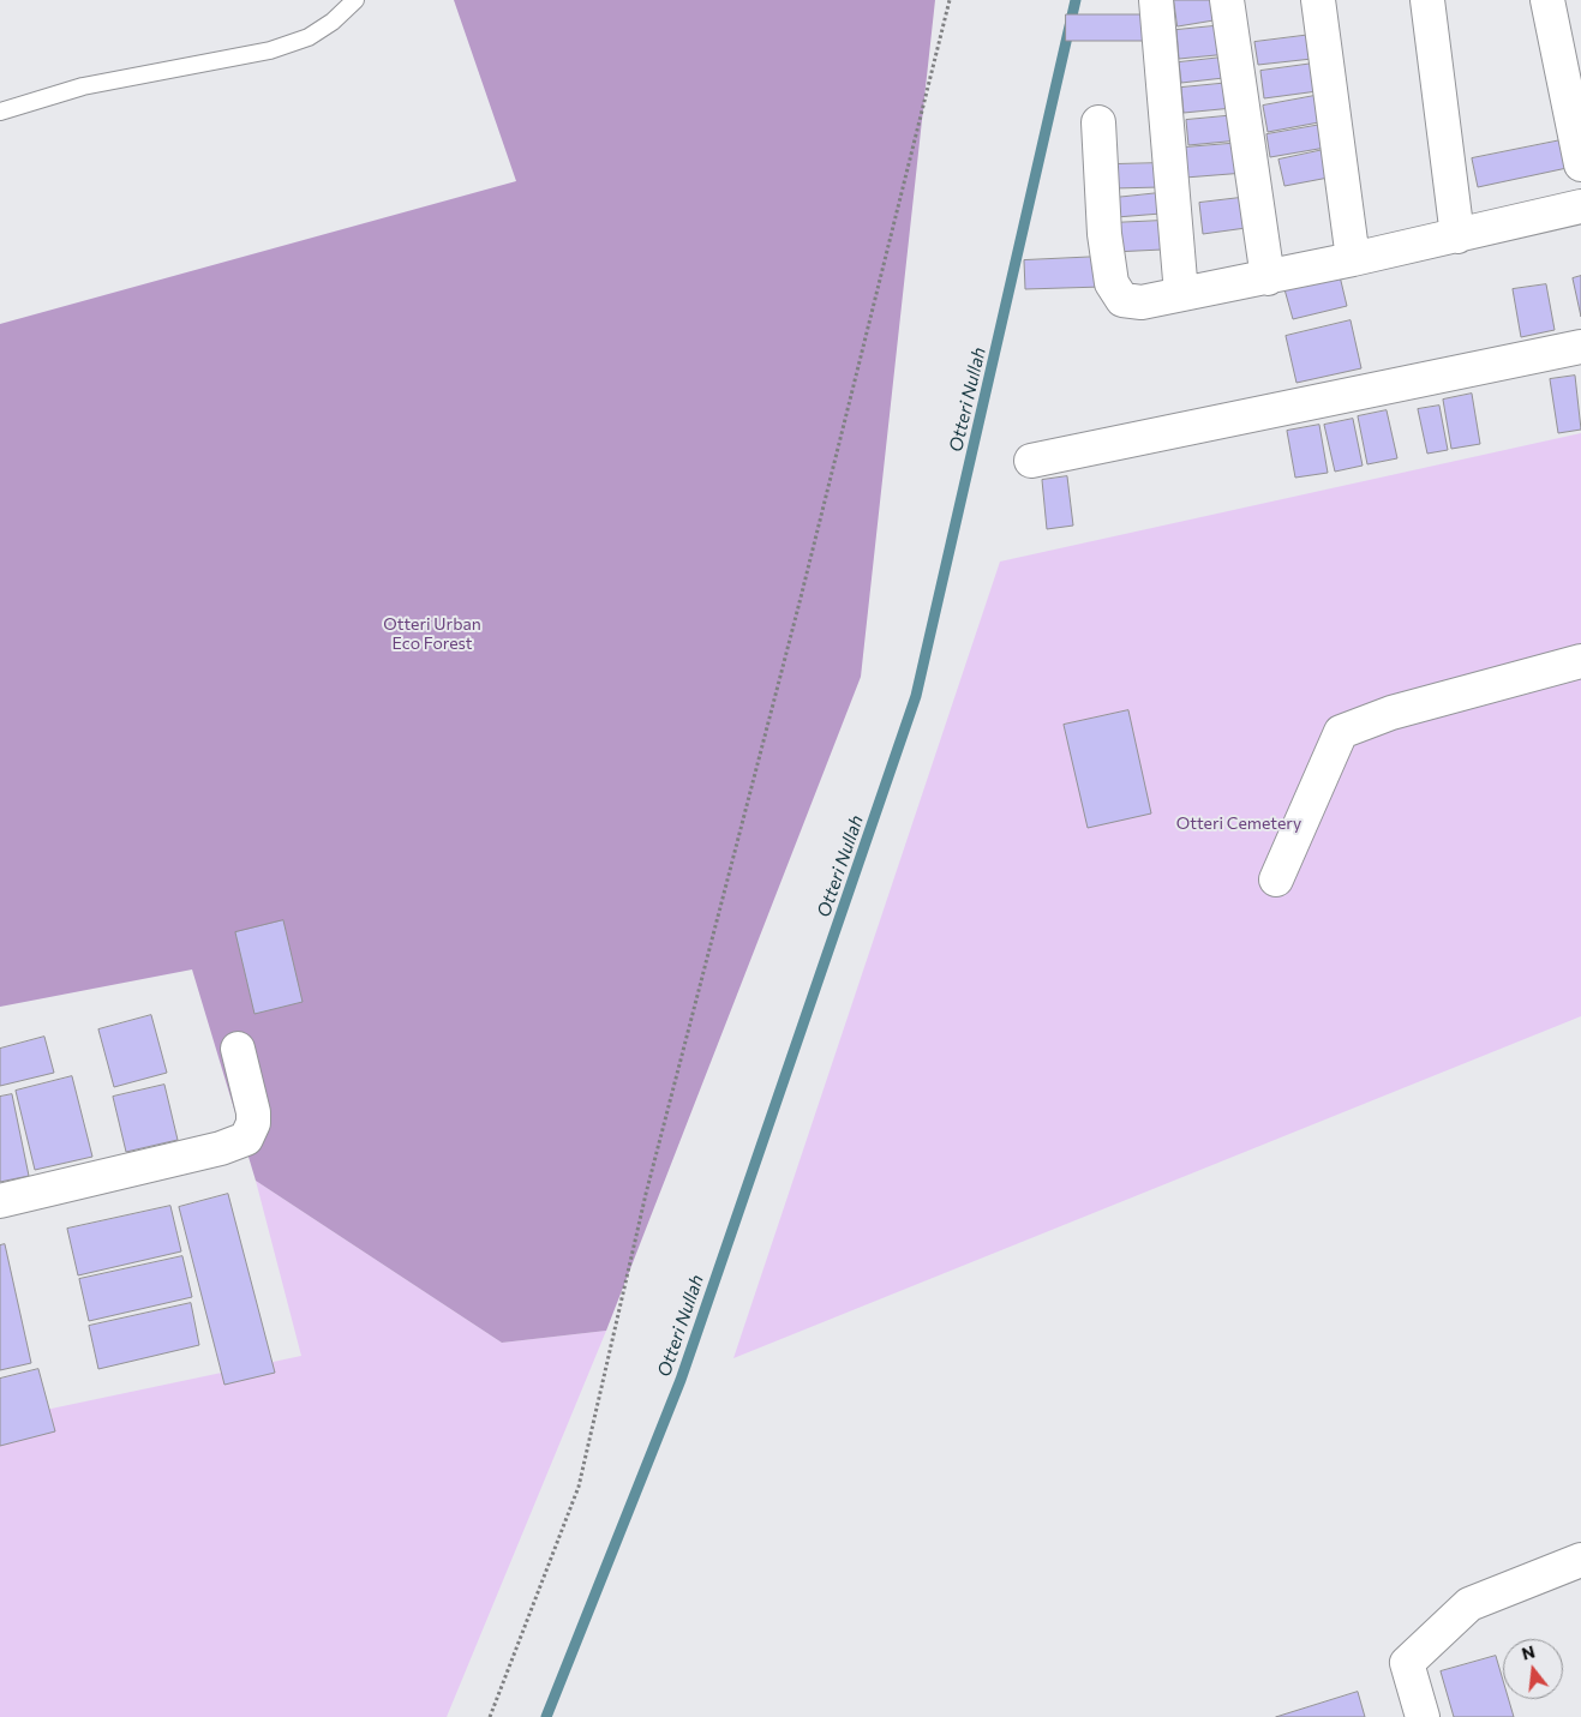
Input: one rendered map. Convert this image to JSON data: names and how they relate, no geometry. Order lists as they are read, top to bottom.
{
  "water": ["Otteri Nullah"],
  "parks": ["Otteri Urban Eco Forest", "Otteri Cemetery"],
  "north": "top"
}
